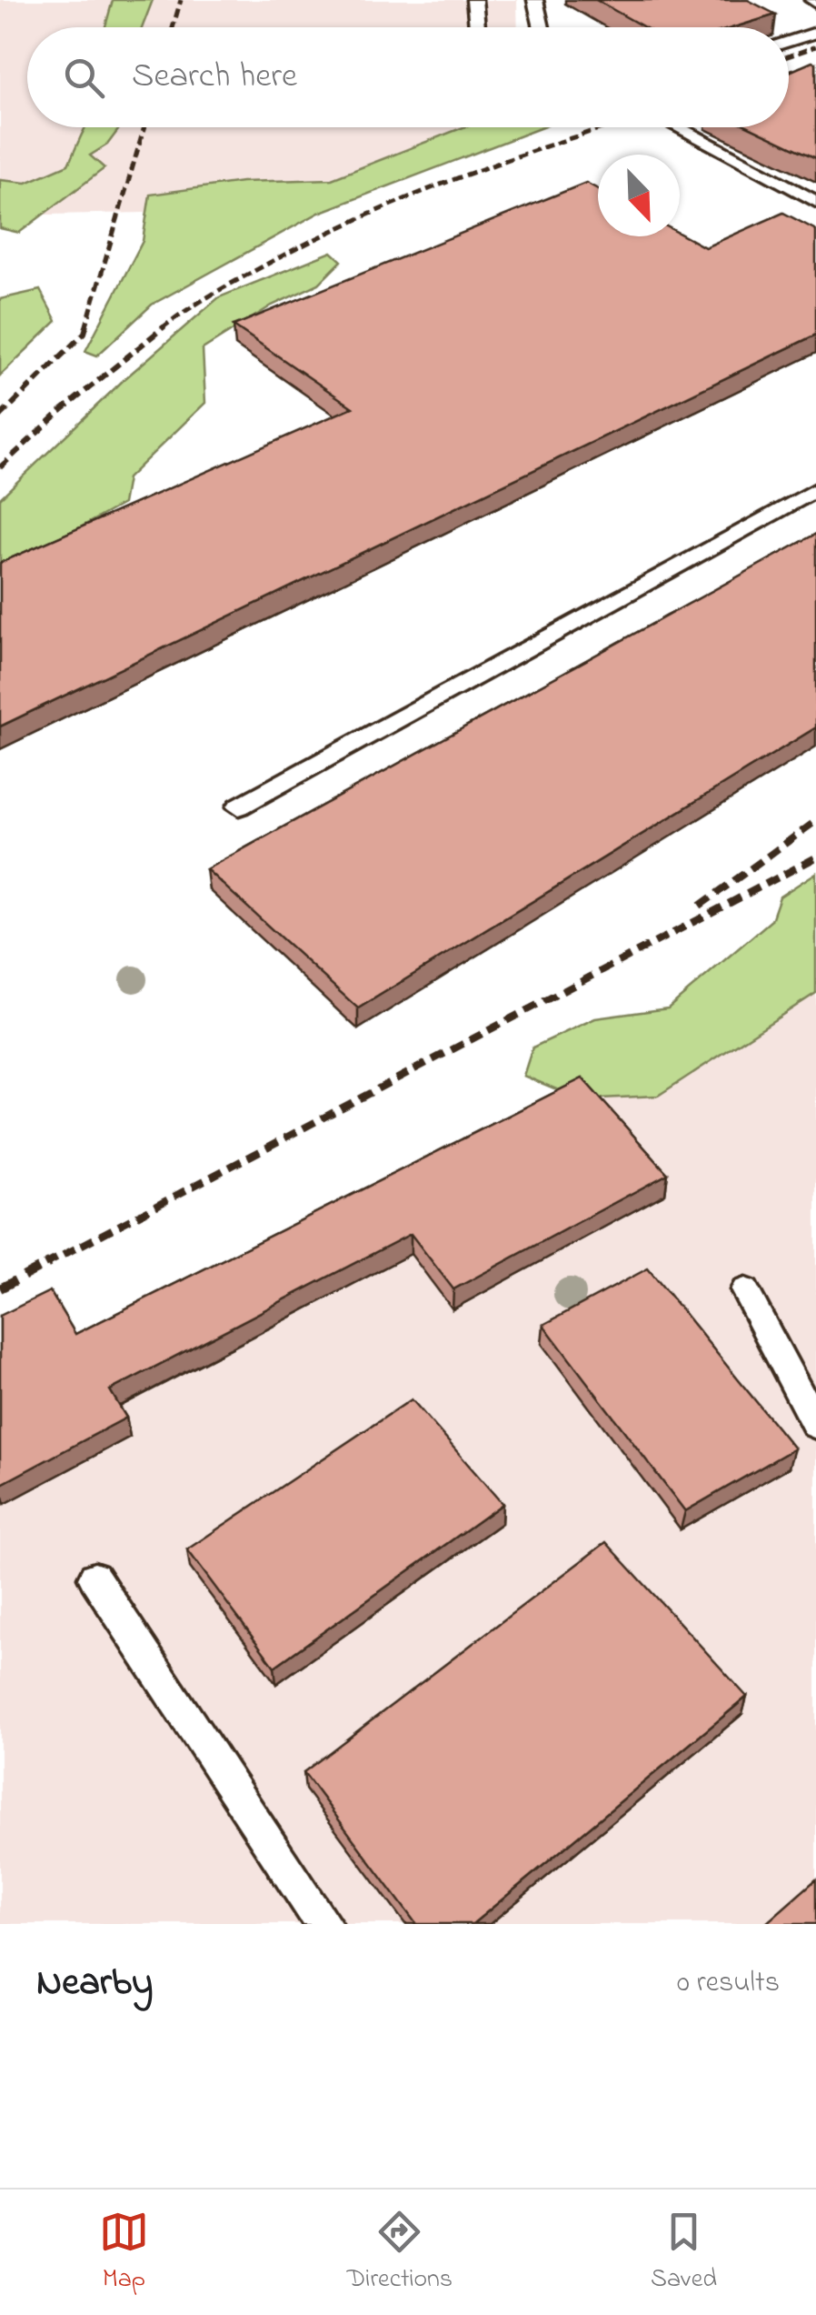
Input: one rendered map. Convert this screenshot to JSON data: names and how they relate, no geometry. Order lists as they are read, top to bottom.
{
  "north": "bottom right",
  "page": {
    "search": "Search here",
    "heading": ["Nearby", "0 results"],
    "nav": ["Map", "Directions", "Saved"]
  }
}
